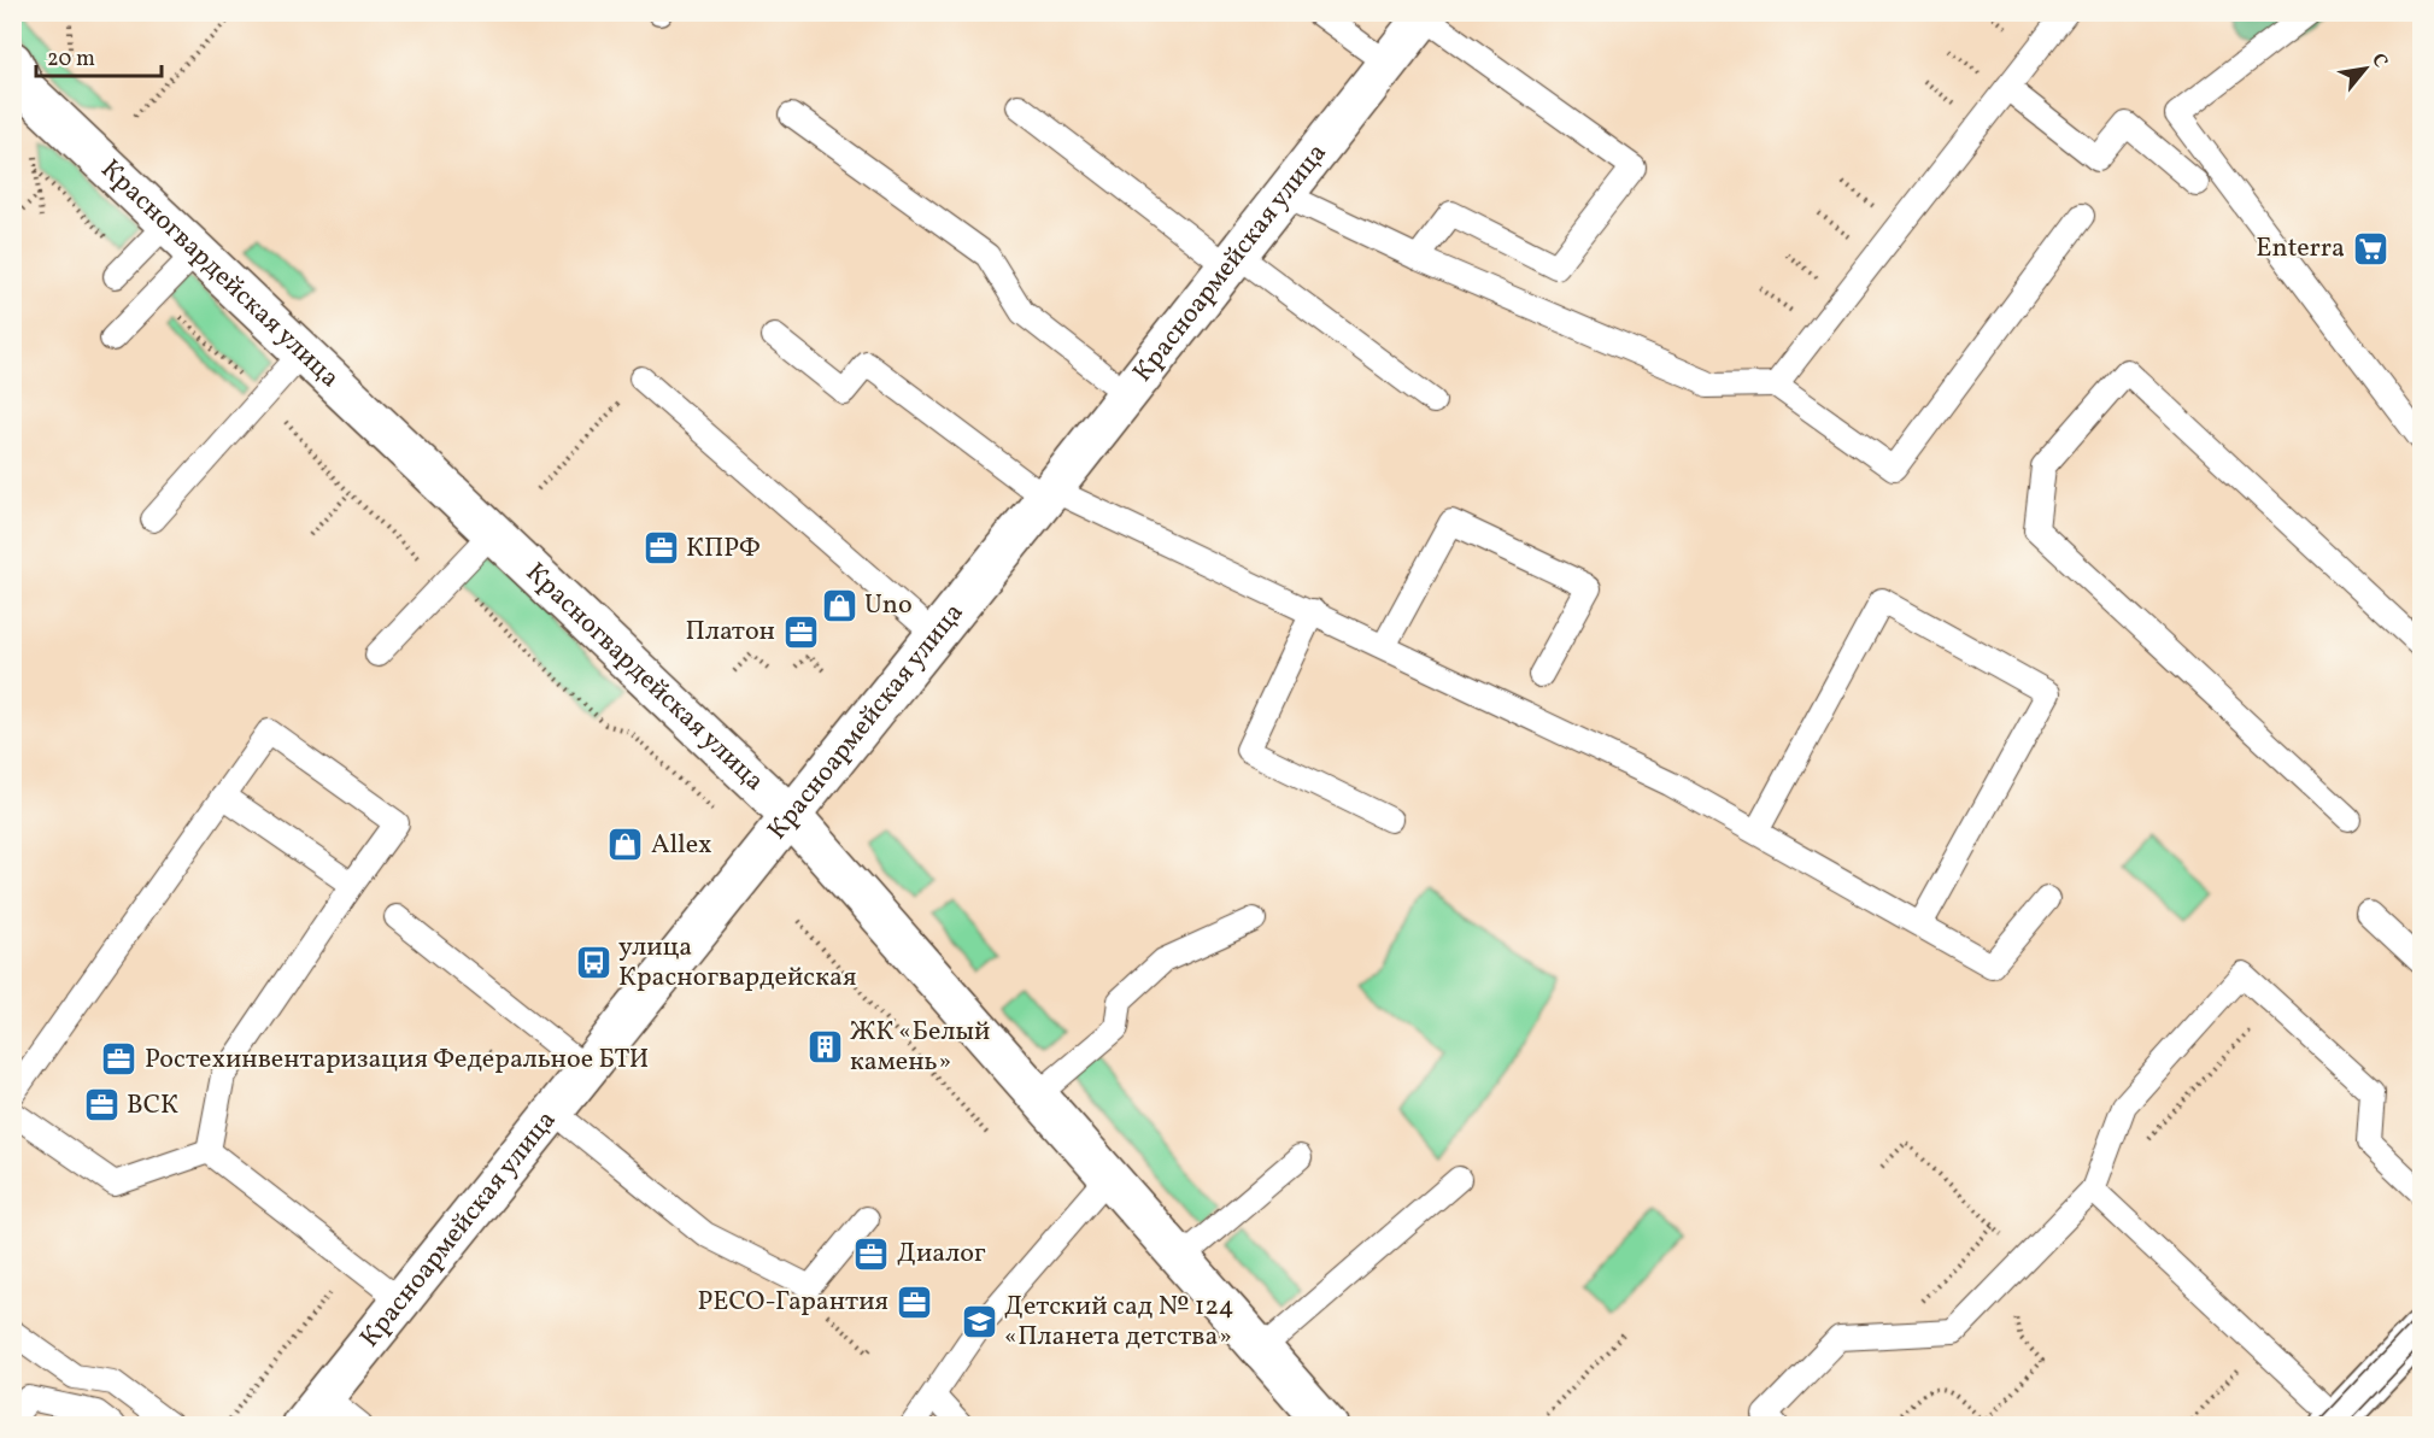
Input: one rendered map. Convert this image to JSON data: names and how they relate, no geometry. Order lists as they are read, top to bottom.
{
  "streets": {
    "street": ["Красноармейская улица", "Красногвардейская улица"]
  },
  "crossings": [
    ["Красноармейская улица", "Красногвардейская улица"]
  ],
  "places": {
    "supermarket": ["Enterra"],
    "office": [
      "КПРФ",
      "Платон",
      "Ростехинвентаризация Федеральное БТИ",
      "ВСК",
      "Диалог",
      "РЕСО-Гарантия"
    ],
    "shop": ["Uno", "Allex"],
    "bus stop": ["улица Красногвардейская"],
    "building": ["ЖК «Белый камень»"],
    "school or university": ["Детский сад № 124 «Планета детства»"]
  },
  "scale_bar": "20 m",
  "north": "top right"
}
